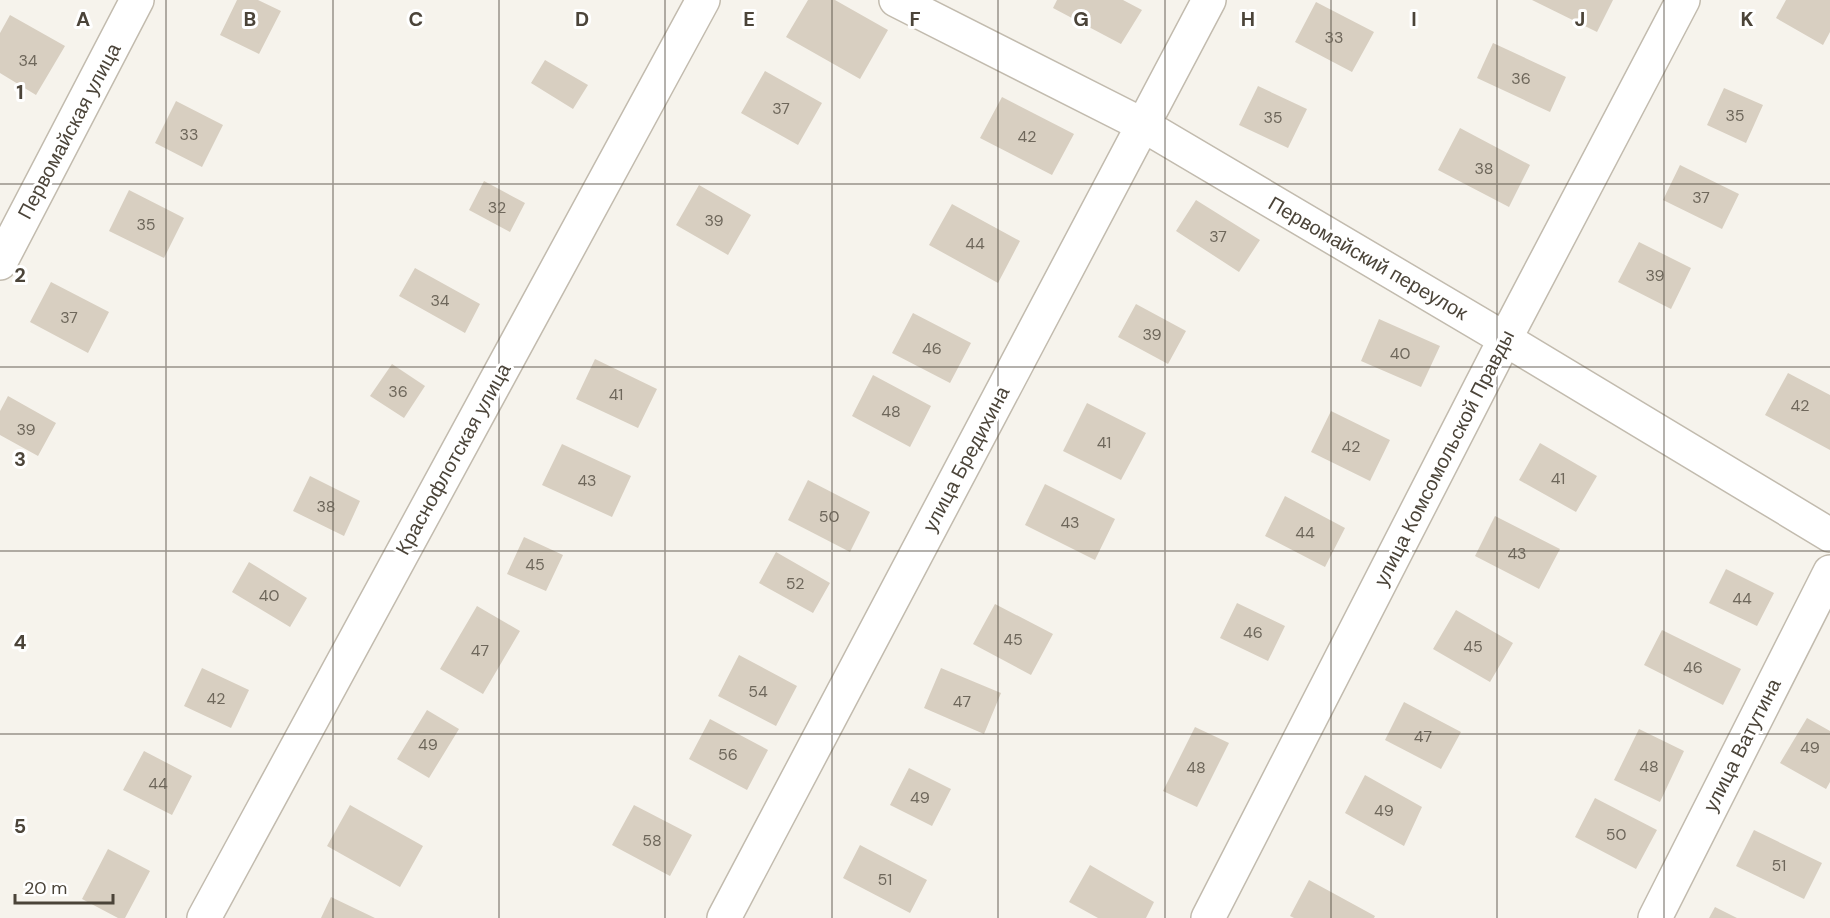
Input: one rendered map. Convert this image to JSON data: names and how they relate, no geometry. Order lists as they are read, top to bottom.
{
  "streets": {
    "street": [
      "Первомайская улица",
      "Первомайский переулок",
      "улица Комсомольской Правды",
      "Краснофлотская улица",
      "улица Бредихина",
      "улица Ватутина"
    ]
  },
  "crossings": [
    ["Первомайский переулок", "улица Комсомольской Правды"],
    ["Первомайский переулок", "улица Бредихина"]
  ],
  "house_numbers": [
    "33",
    "34",
    "36",
    "37",
    "35",
    "35",
    "33",
    "42",
    "38",
    "37",
    "32",
    "39",
    "35",
    "37",
    "44",
    "39",
    "34",
    "37",
    "39",
    "46",
    "40",
    "36",
    "41",
    "42",
    "48",
    "39",
    "41",
    "42",
    "41",
    "43",
    "38",
    "50",
    "43",
    "44",
    "43",
    "45",
    "52",
    "40",
    "44",
    "46",
    "45",
    "45",
    "47",
    "46",
    "54",
    "42",
    "47",
    "47",
    "49",
    "49",
    "56",
    "48",
    "48",
    "44",
    "49",
    "49",
    "50",
    "58",
    "51",
    "51"
  ],
  "scale_bar": "20 m",
  "grid": {
    "columns": [
      "A",
      "B",
      "C",
      "D",
      "E",
      "F",
      "G",
      "H",
      "I",
      "J",
      "K"
    ],
    "rows": [
      "1",
      "2",
      "3",
      "4",
      "5"
    ]
  }
}
